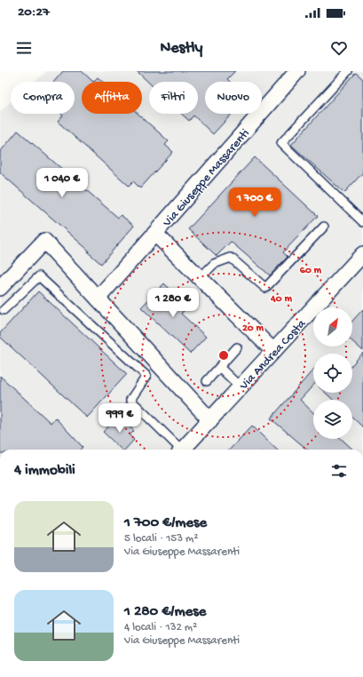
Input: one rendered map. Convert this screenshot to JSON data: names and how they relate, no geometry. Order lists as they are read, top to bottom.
{
  "streets": {
    "street": ["Via Giuseppe Massarenti", "Via Andrea Costa"]
  },
  "crossings": [
    ["Via Giuseppe Massarenti", "Via Andrea Costa"]
  ],
  "north": "top right",
  "page": {
    "status": "20:27",
    "header": "Nestly",
    "chip": [
      "Compra",
      "Affitta",
      "Filtri",
      "Nuovo"
    ],
    "price": [
      "1 040 €",
      "1 700 €",
      "1 280 €",
      "999 €"
    ],
    "heading": "4 immobili",
    "list": [
      {
        "name": "1 700 €/mese",
        "note": "5 locali · 153 m² · Via Giuseppe Massarenti"
      },
      {
        "name": "1 280 €/mese",
        "note": "4 locali · 132 m² · Via Giuseppe Massarenti"
      }
    ]
  },
  "rings": ["60 m", "40 m", "20 m"]
}
